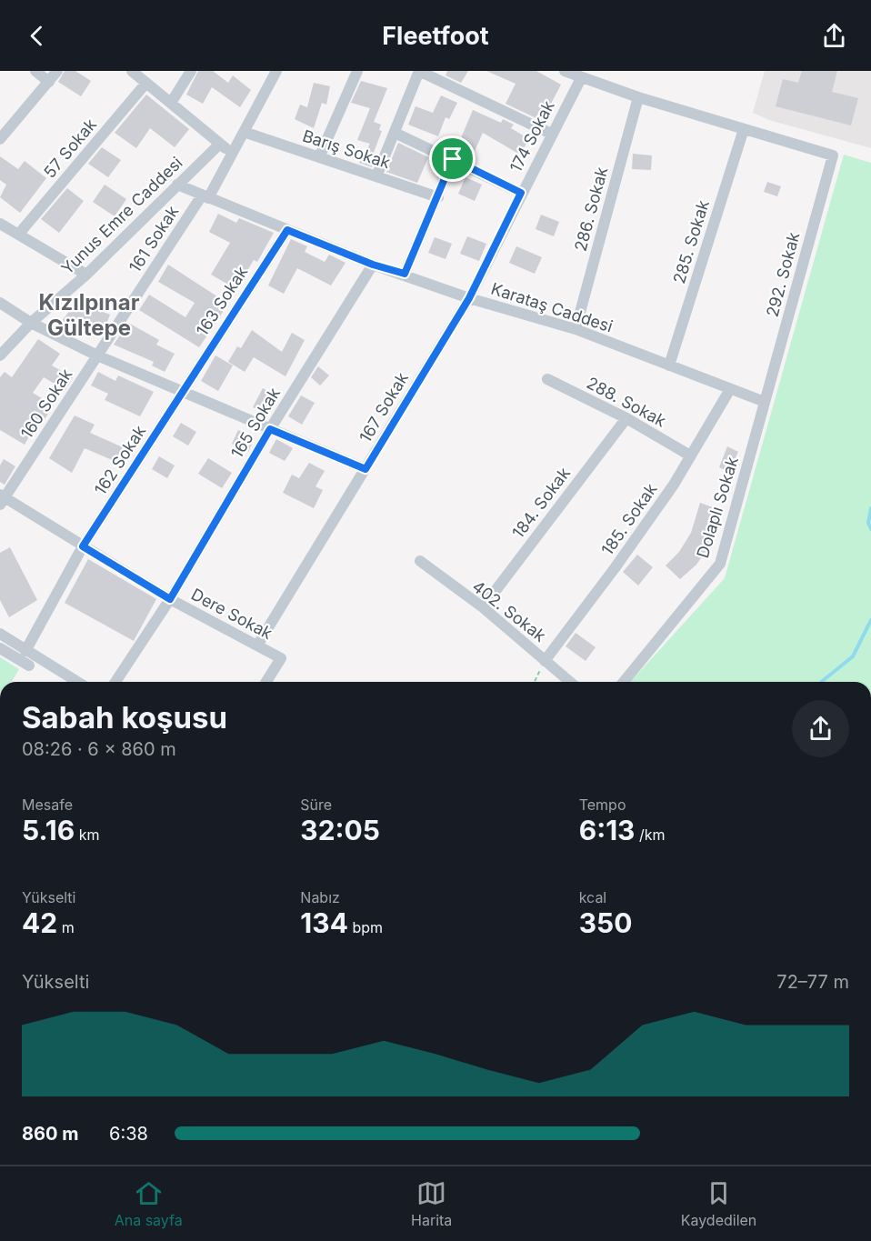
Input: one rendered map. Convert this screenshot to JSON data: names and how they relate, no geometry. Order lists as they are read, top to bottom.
{
  "streets": {
    "street": [
      "174 Sokak",
      "57 Sokak",
      "Barış Sokak",
      "286. Sokak",
      "Yunus Emre Caddesi",
      "161 Sokak",
      "285. Sokak",
      "292. Sokak",
      "163 Sokak",
      "Karataş Caddesi",
      "288. Sokak",
      "160 Sokak",
      "167 Sokak",
      "165 Sokak",
      "162 Sokak",
      "184. Sokak",
      "Dolaplı Sokak",
      "185. Sokak",
      "402. Sokak",
      "Dere Sokak"
    ]
  },
  "crossings": [
    ["174 Sokak", "Karataş Caddesi"],
    ["174 Sokak", "167 Sokak"],
    ["Barış Sokak", "161 Sokak"],
    ["286. Sokak", "Karataş Caddesi"],
    ["Yunus Emre Caddesi", "Karataş Caddesi"],
    ["161 Sokak", "Karataş Caddesi"],
    ["161 Sokak", "160 Sokak"],
    ["285. Sokak", "292. Sokak"],
    ["285. Sokak", "Karataş Caddesi"],
    ["292. Sokak", "Karataş Caddesi"],
    ["292. Sokak", "Dolaplı Sokak"],
    ["163 Sokak", "Karataş Caddesi"],
    ["163 Sokak", "162 Sokak"],
    ["Karataş Caddesi", "167 Sokak"],
    ["Karataş Caddesi", "165 Sokak"],
    ["Karataş Caddesi", "Dolaplı Sokak"],
    ["Karataş Caddesi", "185. Sokak"],
    ["288. Sokak", "184. Sokak"],
    ["288. Sokak", "185. Sokak"],
    ["160 Sokak", "Dere Sokak"],
    ["167 Sokak", "Dere Sokak"],
    ["165 Sokak", "Dere Sokak"],
    ["162 Sokak", "Dere Sokak"],
    ["184. Sokak", "402. Sokak"],
    ["185. Sokak", "402. Sokak"]
  ],
  "districts": ["Kızılpınar Gültepe"],
  "page": {
    "header": "Fleetfoot",
    "heading": ["Sabah koşusu", "08:26 · 6 × 860 m"],
    "stats": [
      ["Mesafe", "5.16 km"],
      ["Süre", "32:05"],
      ["Tempo", "6:13 /km"],
      ["Yükselti", "42 m"],
      ["Nabız", "134 bpm"],
      ["kcal", "350"]
    ],
    "chart": ["Yükselti", "72–77 m"],
    "list": [
      {
        "name": "860 m",
        "note": "6:38"
      }
    ],
    "tabs": ["Ana sayfa", "Harita", "Kaydedilen"]
  }
}
